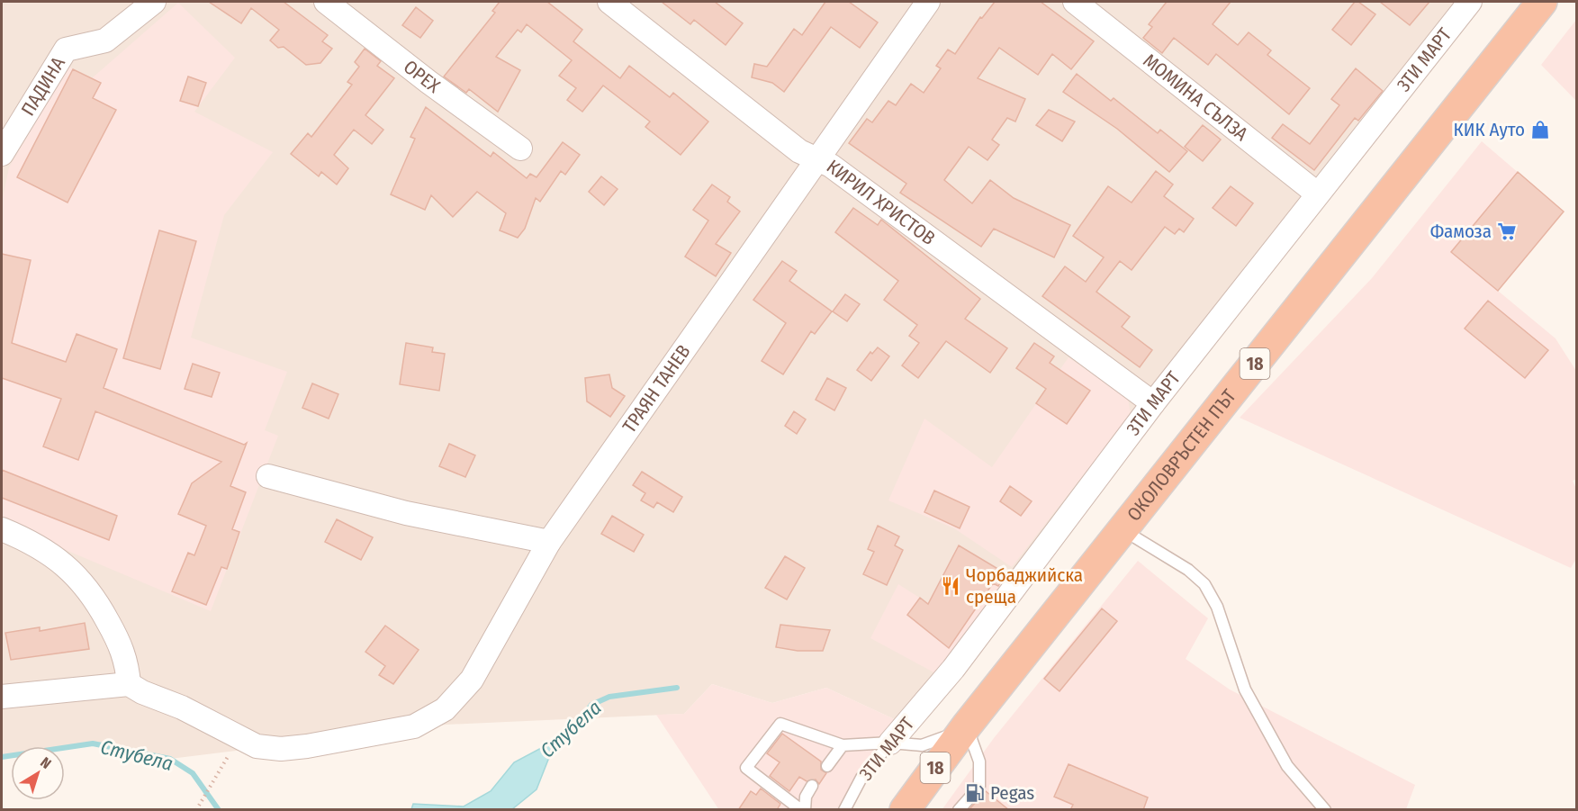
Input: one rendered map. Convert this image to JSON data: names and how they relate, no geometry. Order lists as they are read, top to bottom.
{
  "streets": {
    "highway": ["18", "ОКОЛОВРЪСТЕН ПЪТ"],
    "street": [
      "3ТИ МАРТ",
      "ОРЕХ",
      "ПАДИНА",
      "МОМИНА СЪЛЗА",
      "КИРИЛ ХРИСТОВ",
      "ТРАЯН ТАНЕВ"
    ]
  },
  "crossings": [
    ["3ТИ МАРТ", "МОМИНА СЪЛЗА"],
    ["3ТИ МАРТ", "КИРИЛ ХРИСТОВ"],
    ["КИРИЛ ХРИСТОВ", "ТРАЯН ТАНЕВ"]
  ],
  "water": ["Стубела"],
  "places": {
    "shop": ["КИК Ауто"],
    "supermarket": ["Фамоза"],
    "restaurant": ["Чорбаджийска среща"],
    "fuel station": ["Pegas"]
  },
  "north": "top right"
}
